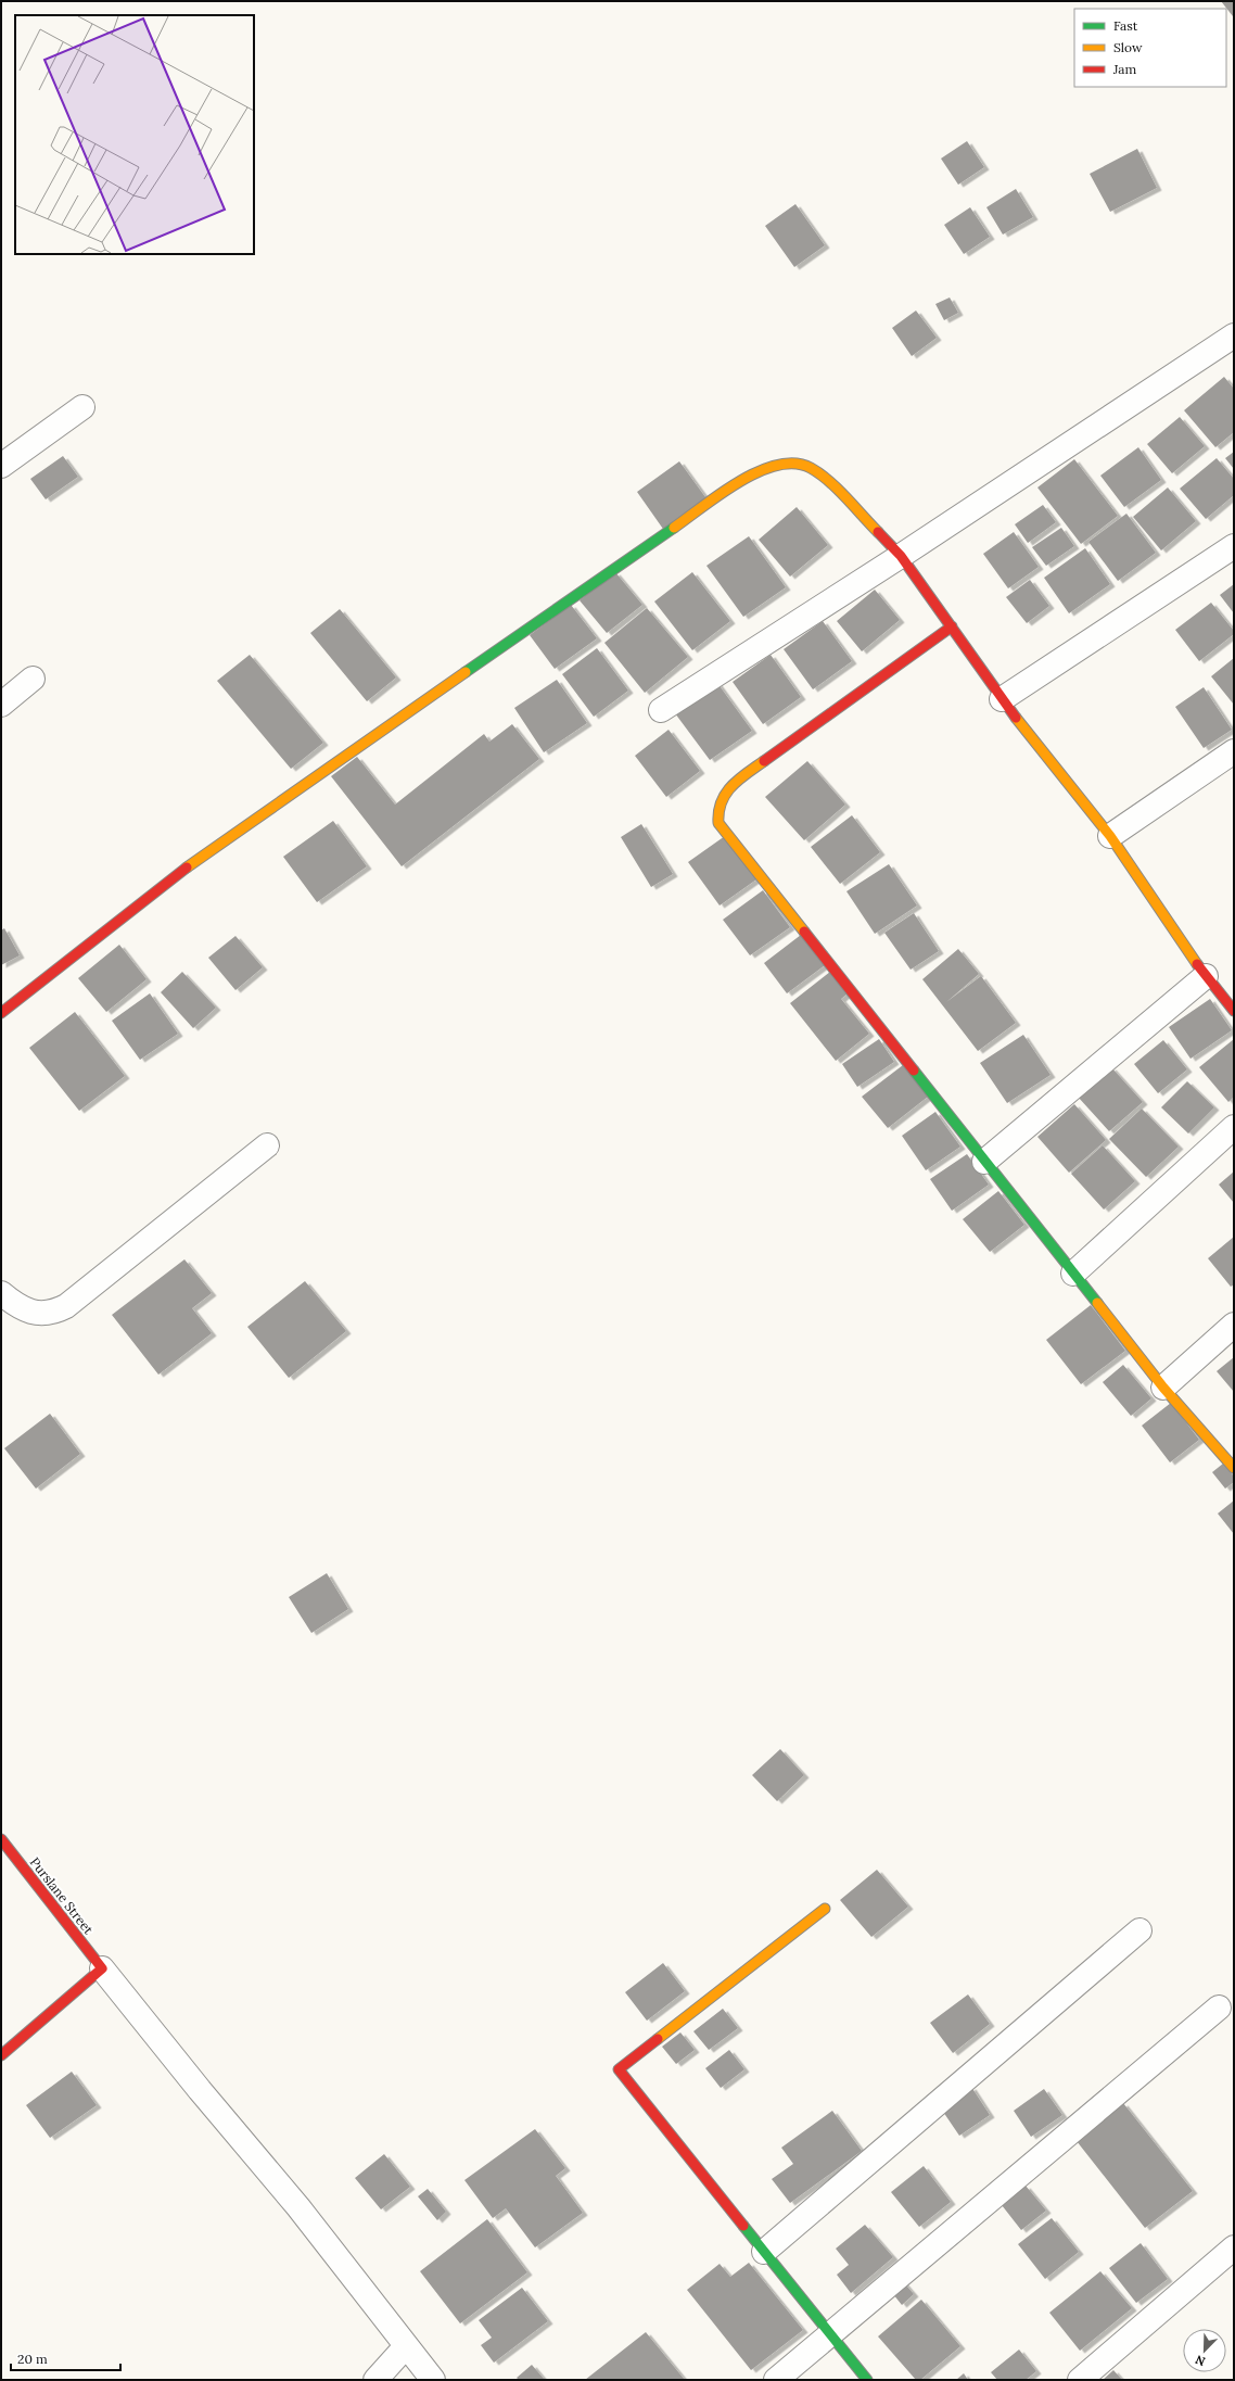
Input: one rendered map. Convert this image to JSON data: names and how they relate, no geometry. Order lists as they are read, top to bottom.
{
  "streets": {
    "street": ["Purslane Street"]
  },
  "legend": ["Fast", "Slow", "Jam"],
  "scale_bar": "20 m",
  "north": "bottom left"
}
